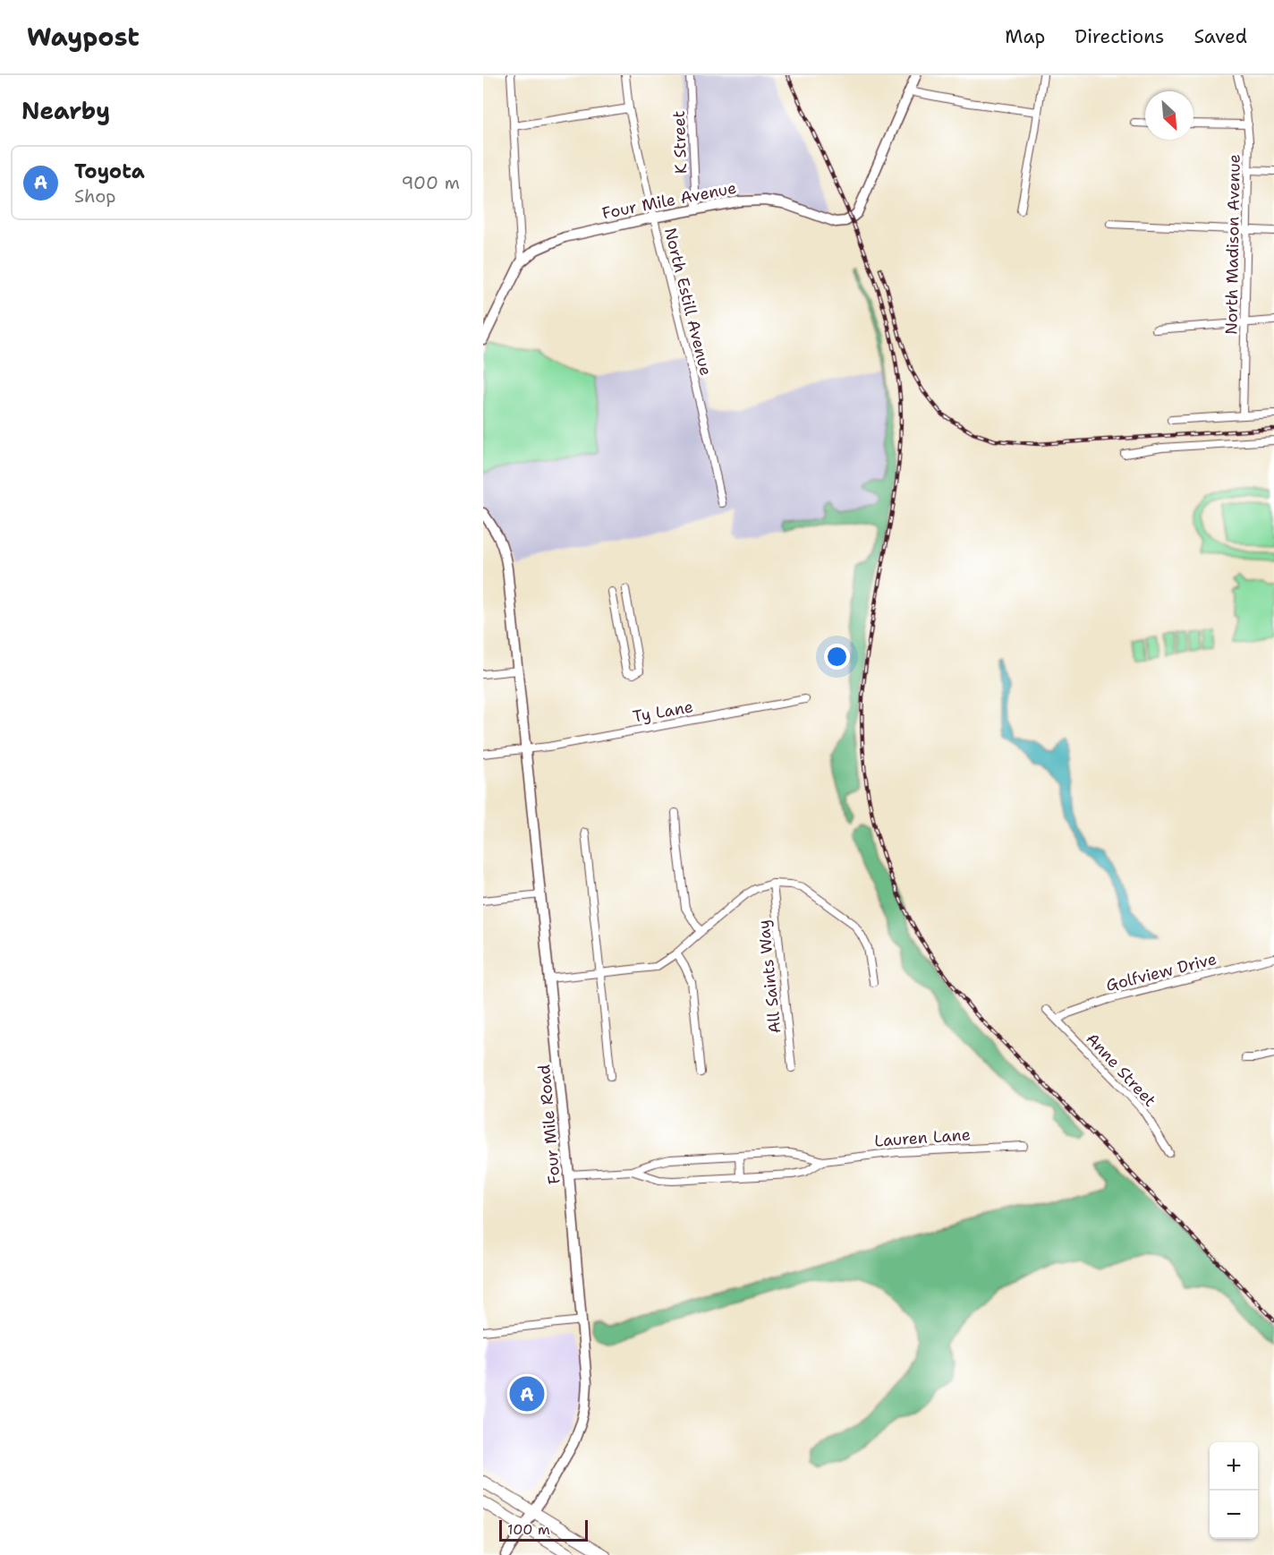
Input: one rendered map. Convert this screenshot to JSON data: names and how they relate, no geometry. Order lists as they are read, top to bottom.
{
  "streets": {
    "street": [
      "K Street",
      "Four Mile Avenue",
      "North Madison Avenue",
      "North Estill Avenue",
      "Ty Lane",
      "Golfview Drive",
      "All Saints Way",
      "Anne Street",
      "Four Mile Road",
      "Lauren Lane"
    ]
  },
  "crossings": [
    ["K Street", "Four Mile Avenue"],
    ["Four Mile Avenue", "North Estill Avenue"],
    ["Ty Lane", "Four Mile Road"],
    ["Golfview Drive", "Anne Street"],
    ["Four Mile Road", "Lauren Lane"]
  ],
  "scale_bar": "100 m",
  "north": "bottom right",
  "page": {
    "header": "Waypost",
    "nav": ["Map", "Directions", "Saved"],
    "heading": "Nearby",
    "list": [
      {
        "mark": "A",
        "name": "Toyota",
        "note": "Shop",
        "value": "900 m"
      }
    ],
    "pins": "A",
    "map_buttons": ["+", "−"],
    "scale": "100 m"
  }
}
